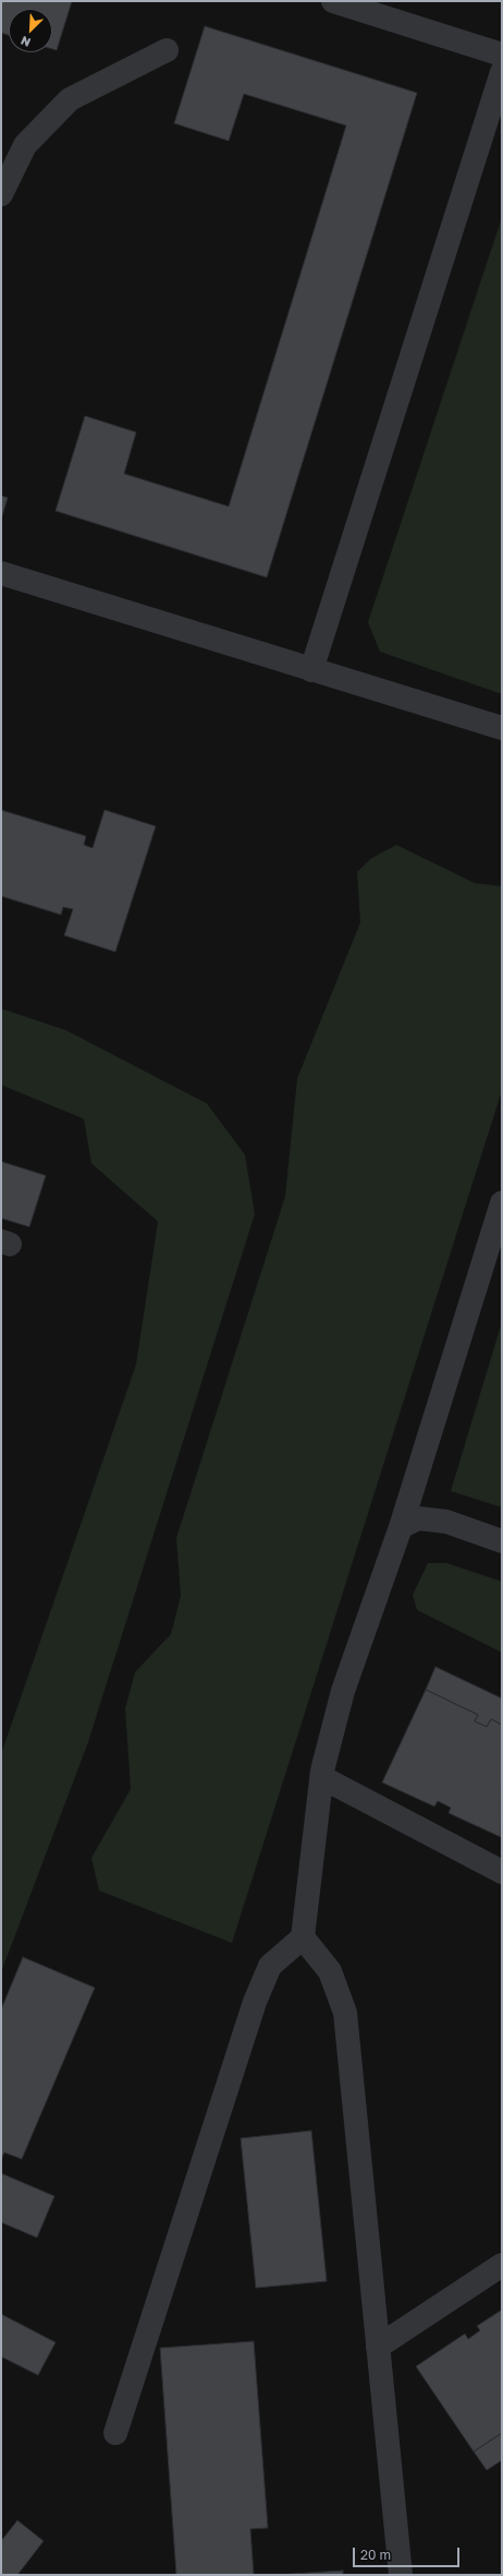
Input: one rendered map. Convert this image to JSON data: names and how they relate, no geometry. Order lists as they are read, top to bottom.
{
  "scale_bar": "20 m",
  "north": "bottom left"
}
